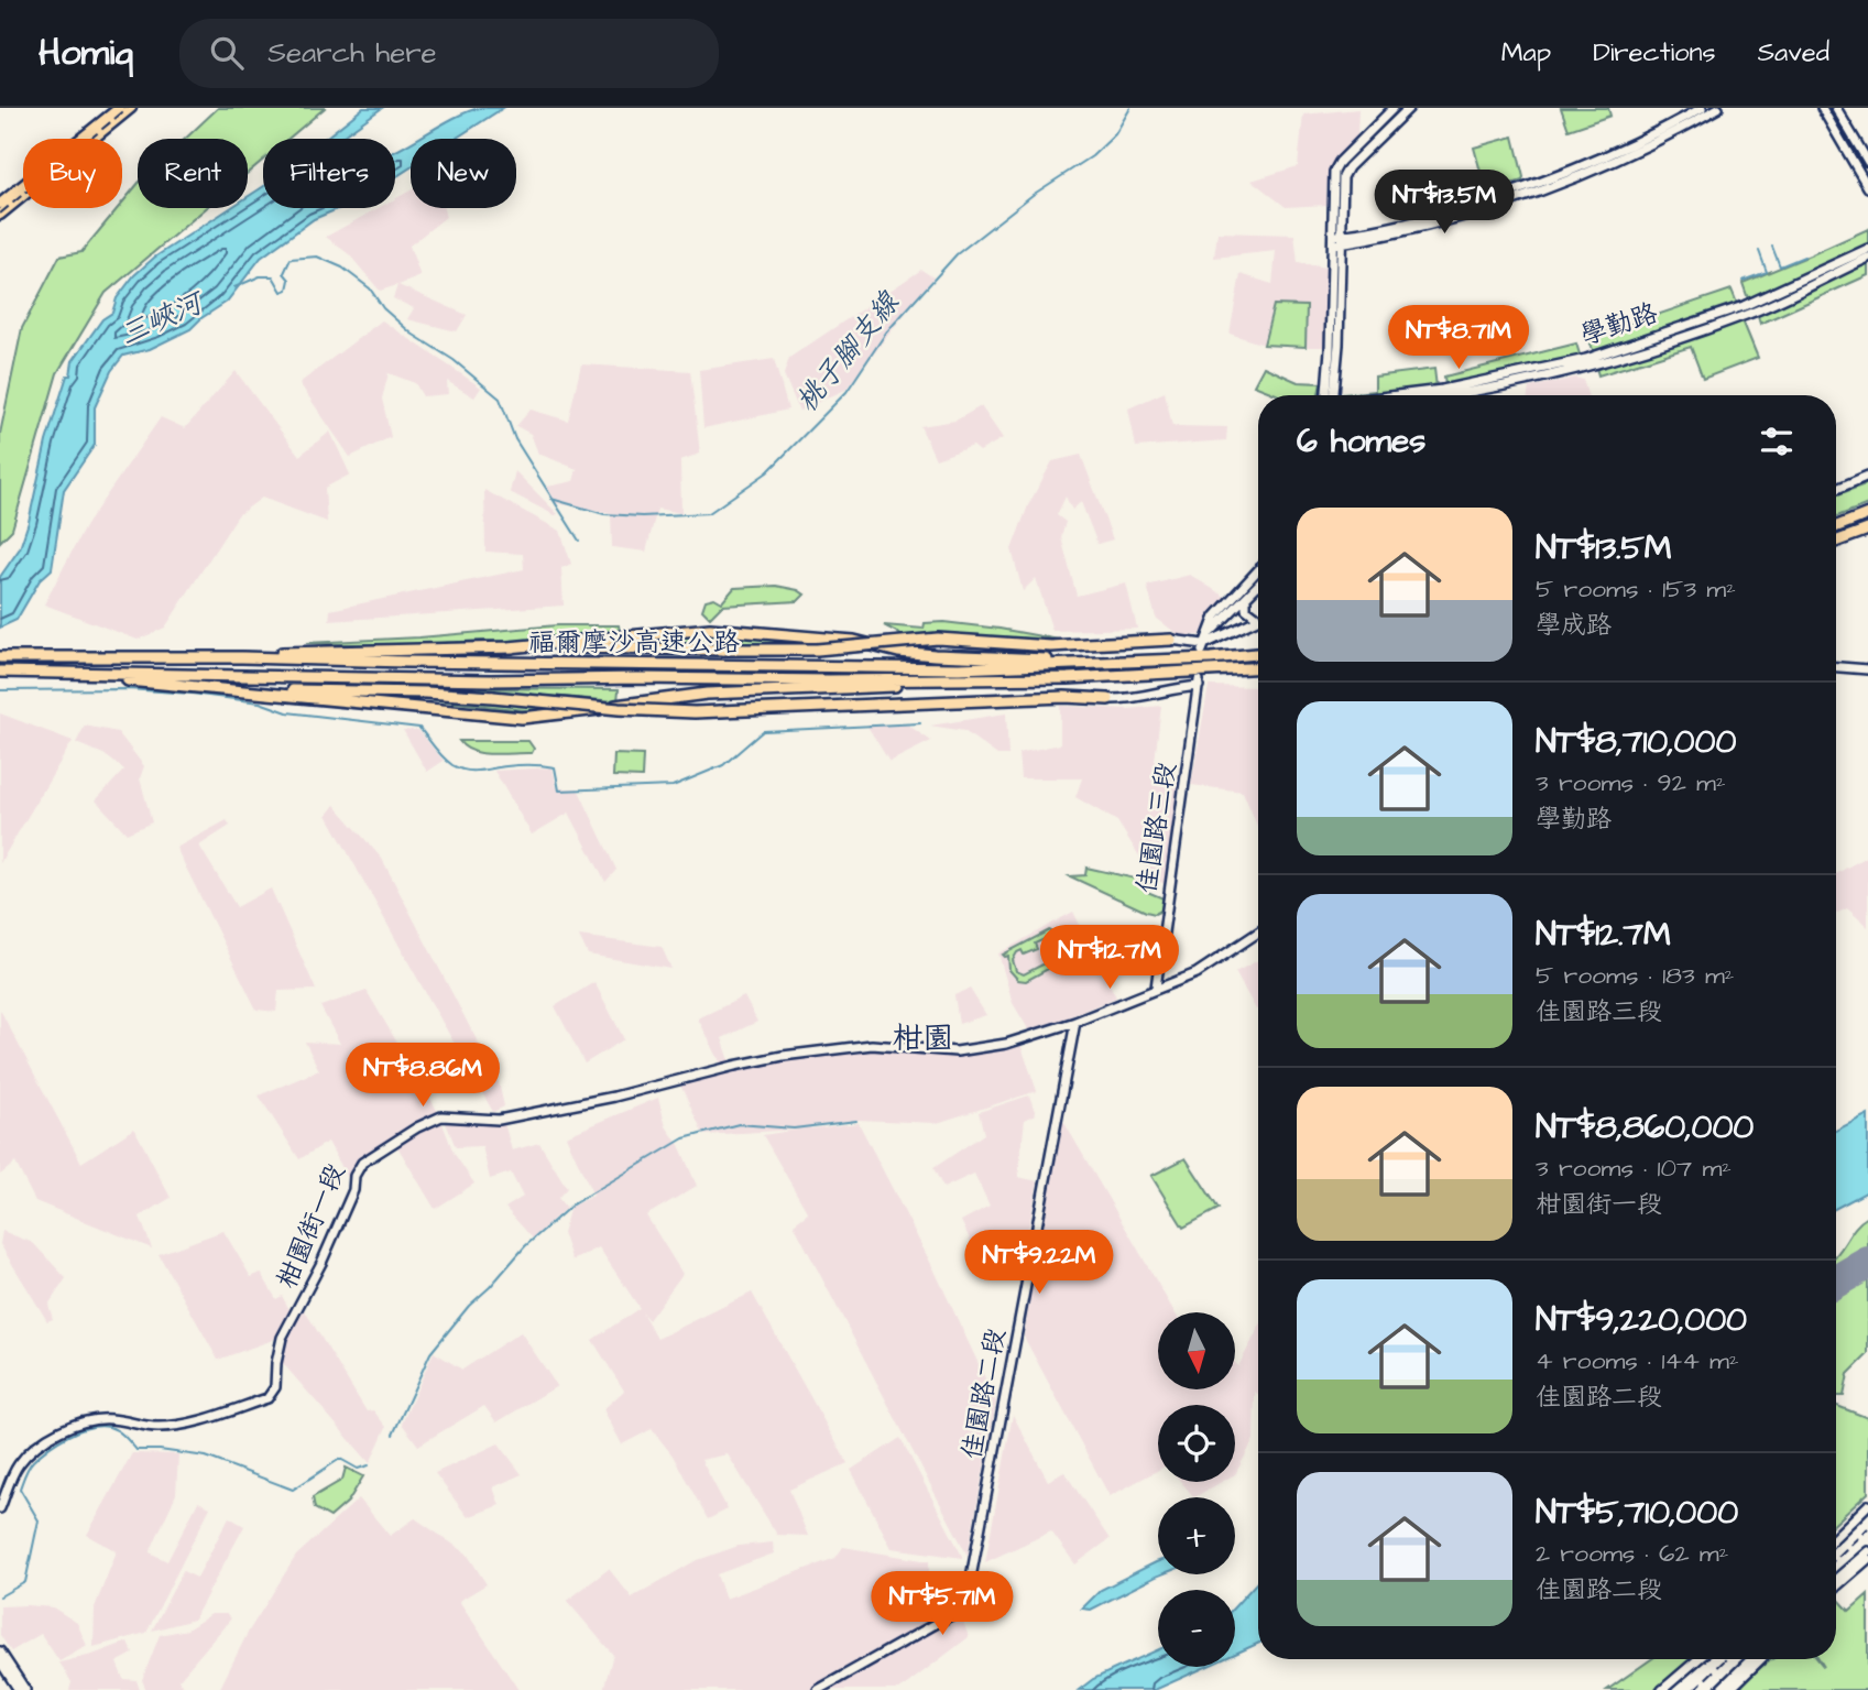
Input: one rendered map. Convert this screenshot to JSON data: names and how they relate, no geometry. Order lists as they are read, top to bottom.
{
  "streets": {
    "highway": ["福爾摩沙高速公路"],
    "street": [
      "學勤路",
      "佳園路三段",
      "柑園街一段",
      "佳園路二段"
    ]
  },
  "crossings": [
    ["柑園街一段", "佳園路二段"]
  ],
  "districts": ["柑園"],
  "water": ["三峽河", "桃子腳支線"],
  "north": "bottom",
  "page": {
    "header": "Homiq",
    "search": "Search here",
    "nav": ["Map", "Directions", "Saved"],
    "chip": [
      "Buy",
      "Rent",
      "Filters",
      "New"
    ],
    "price": [
      "NT$13.5M",
      "NT$8.71M",
      "NT$12.7M",
      "NT$8.86M",
      "NT$9.22M",
      "NT$5.71M"
    ],
    "heading": "6 homes",
    "list": [
      {
        "name": "NT$13.5M",
        "note": "5 rooms · 153 m² · 學成路"
      },
      {
        "name": "NT$8,710,000",
        "note": "3 rooms · 92 m² · 學勤路"
      },
      {
        "name": "NT$12.7M",
        "note": "5 rooms · 183 m² · 佳園路三段"
      },
      {
        "name": "NT$8,860,000",
        "note": "3 rooms · 107 m² · 柑園街一段"
      },
      {
        "name": "NT$9,220,000",
        "note": "4 rooms · 144 m² · 佳園路二段"
      },
      {
        "name": "NT$5,710,000",
        "note": "2 rooms · 62 m² · 佳園路二段"
      }
    ],
    "map_buttons": ["+", "−"]
  }
}
